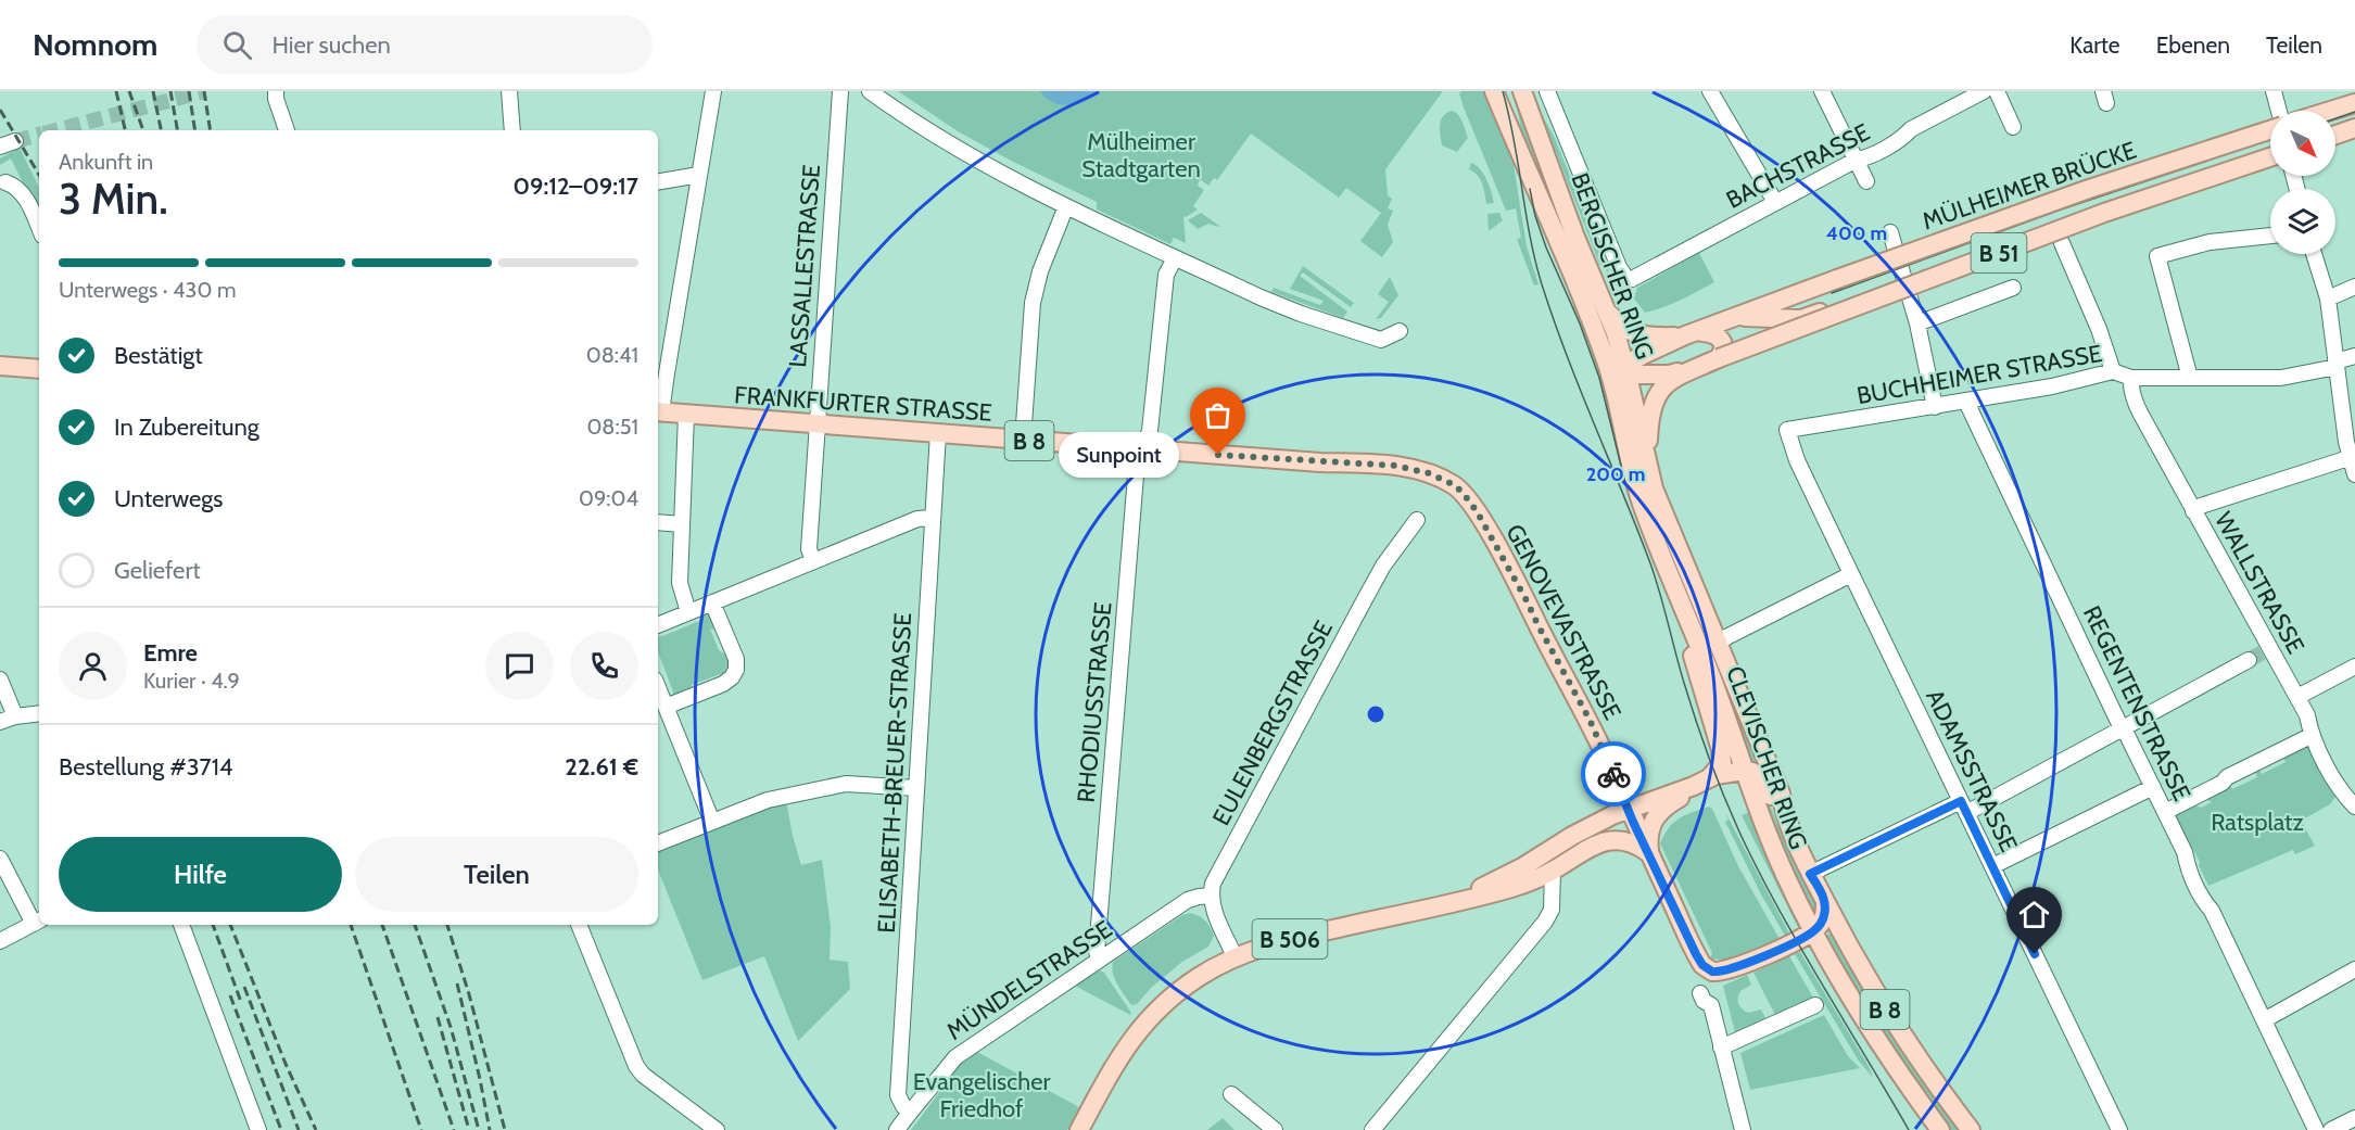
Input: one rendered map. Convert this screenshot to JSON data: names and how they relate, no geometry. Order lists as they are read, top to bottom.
{
  "streets": {
    "main road": [
      "MÜLHEIMER BRÜCKE",
      "B 51",
      "BERGISCHER RING",
      "FRANKFURTER STRASSE",
      "B 8",
      "GENOVEVASTRASSE",
      "CLEVISCHER RING",
      "B 506"
    ],
    "street": [
      "BACHSTRASSE",
      "LASSALLESTRASSE",
      "BUCHHEIMER STRASSE",
      "WALLSTRASSE",
      "RHODIUSSTRASSE",
      "REGENTENSTRASSE",
      "EULENBERGSTRASSE",
      "ADAMSSTRASSE",
      "ELISABETH-BREUER-STRASSE",
      "MÜNDELSTRASSE"
    ]
  },
  "crossings": [
    ["BACHSTRASSE", "BERGISCHER RING"],
    ["MÜLHEIMER BRÜCKE", "B 51"],
    ["B 51", "BERGISCHER RING"],
    ["B 51", "CLEVISCHER RING"],
    ["LASSALLESTRASSE", "FRANKFURTER STRASSE"],
    ["BERGISCHER RING", "CLEVISCHER RING"],
    ["BUCHHEIMER STRASSE", "WALLSTRASSE"],
    ["BUCHHEIMER STRASSE", "REGENTENSTRASSE"],
    ["BUCHHEIMER STRASSE", "ADAMSSTRASSE"],
    ["FRANKFURTER STRASSE", "GENOVEVASTRASSE"],
    ["FRANKFURTER STRASSE", "RHODIUSSTRASSE"],
    ["FRANKFURTER STRASSE", "ELISABETH-BREUER-STRASSE"],
    ["GENOVEVASTRASSE", "CLEVISCHER RING"],
    ["GENOVEVASTRASSE", "B 506"],
    ["RHODIUSSTRASSE", "MÜNDELSTRASSE"],
    ["EULENBERGSTRASSE", "MÜNDELSTRASSE"],
    ["ELISABETH-BREUER-STRASSE", "MÜNDELSTRASSE"]
  ],
  "parks": ["Mülheimer Stadtgarten", "Ratsplatz", "Evangelischer Friedhof"],
  "places": ["Sunpoint"],
  "north": "bottom right",
  "page": {
    "header": "Nomnom",
    "search": "Hier suchen",
    "nav": ["Karte", "Ebenen", "Teilen"],
    "heading": ["3 Min.", "Ankunft in", "09:12–09:17"],
    "panel": [
      "Emre",
      "Kurier · 4.9",
      "Bestellung #3714",
      "22.61 €"
    ],
    "bar": "Unterwegs · 430 m",
    "list": [
      ["Bestätigt", "08:41"],
      ["In Zubereitung", "08:51"],
      ["Unterwegs", "09:04"],
      "Geliefert"
    ],
    "bubble": "Sunpoint",
    "buttons": ["Hilfe", "Teilen"]
  },
  "rings": ["400 m", "200 m"]
}
